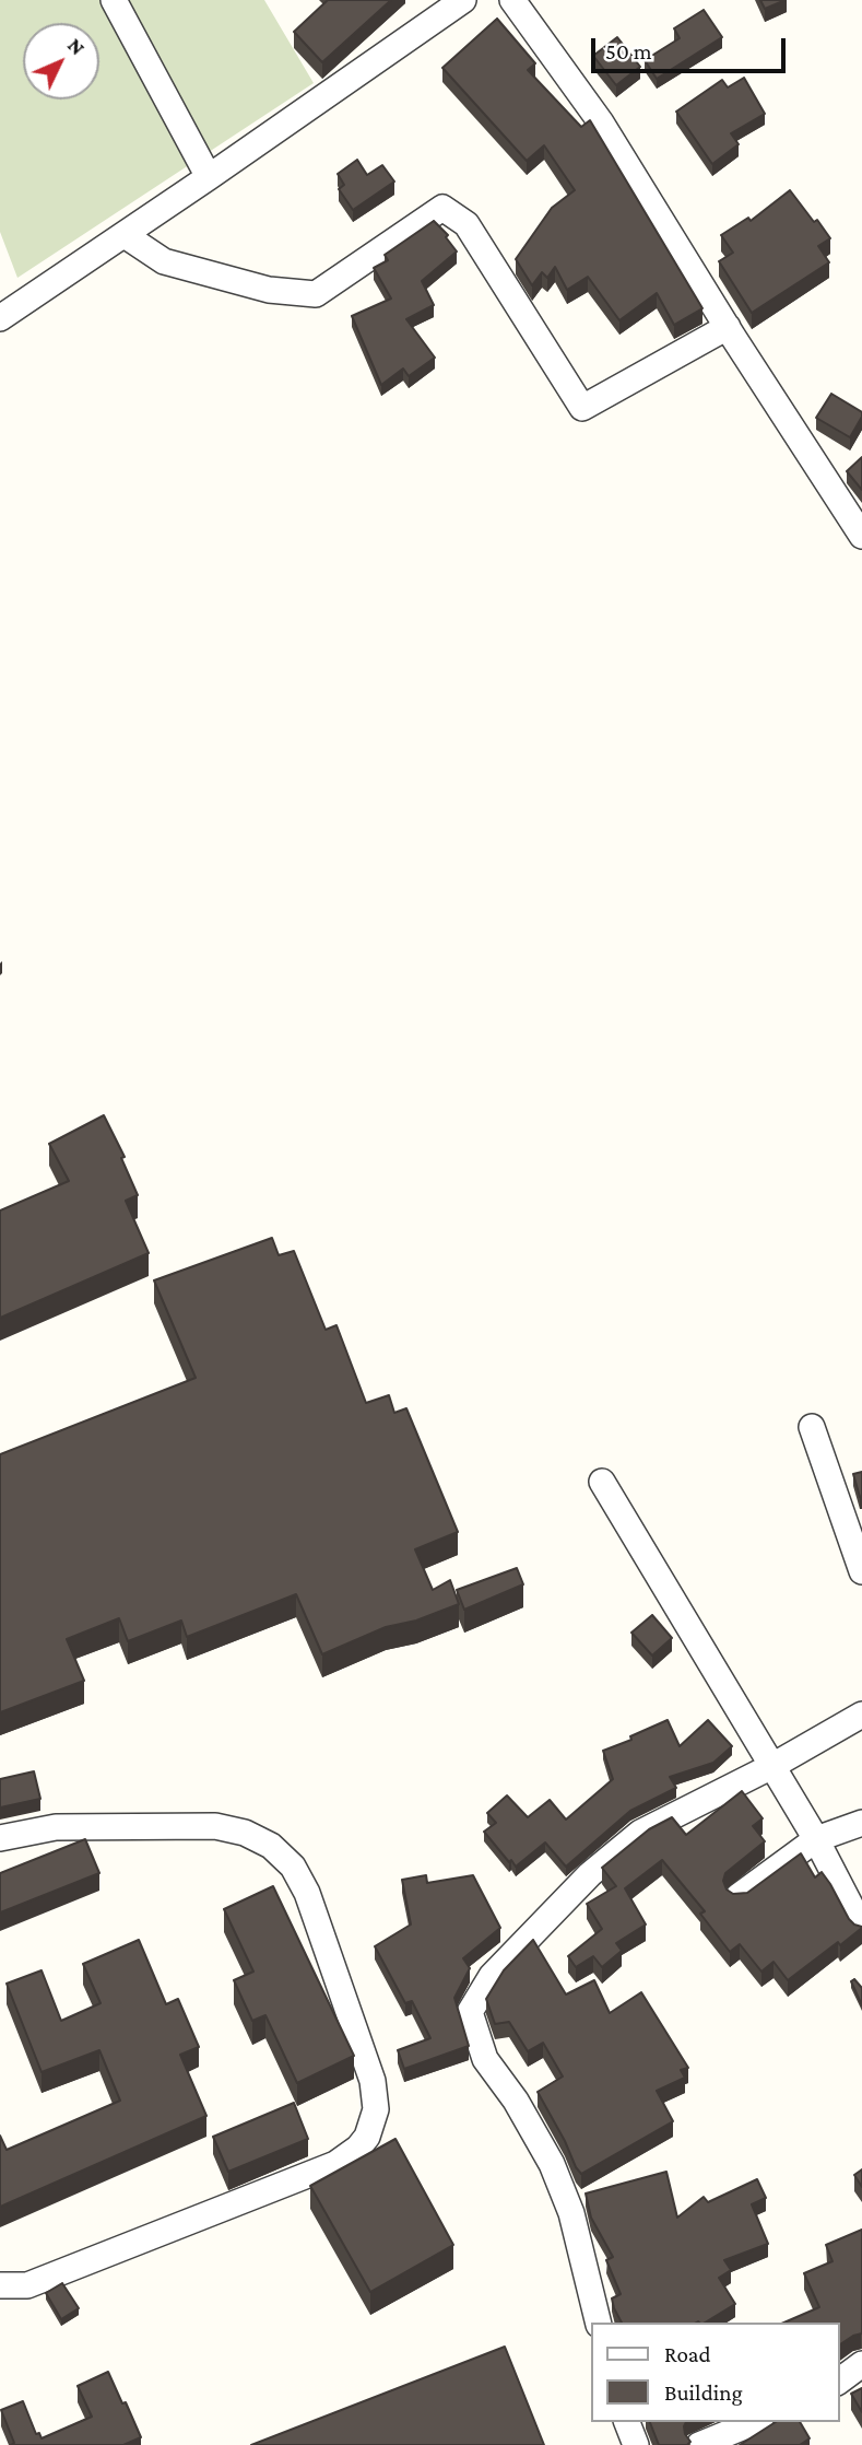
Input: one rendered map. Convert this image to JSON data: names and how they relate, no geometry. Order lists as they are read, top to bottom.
{
  "legend": ["Road", "Building"],
  "scale_bar": "50 m",
  "north": "top right"
}
